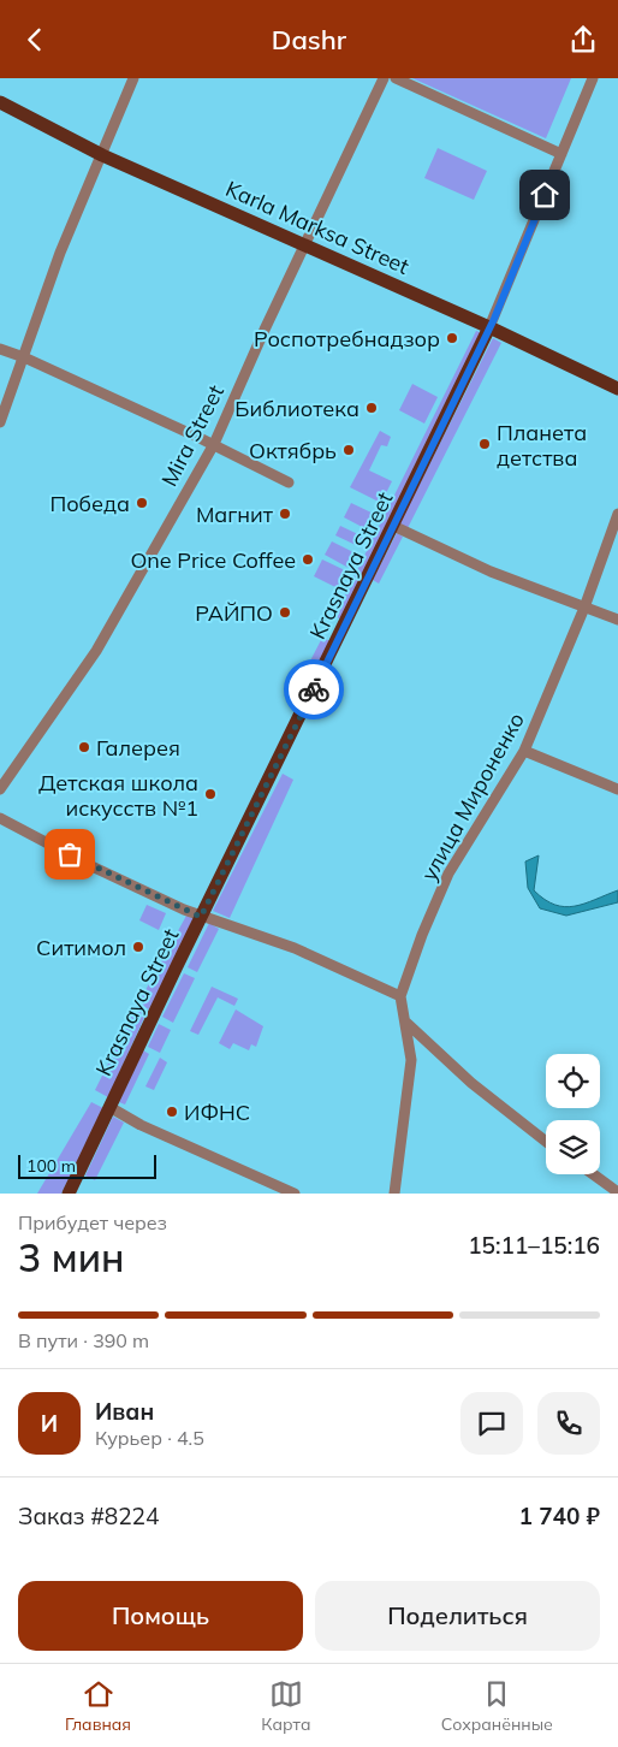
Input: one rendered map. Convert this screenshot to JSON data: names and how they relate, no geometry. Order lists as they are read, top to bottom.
{
  "streets": {
    "main road": ["Karla Marksa Street", "Krasnaya Street"],
    "street": ["Mira Street", "улица Мироненко"]
  },
  "crossings": [
    ["Karla Marksa Street", "Mira Street"],
    ["Karla Marksa Street", "Krasnaya Street"]
  ],
  "places": [
    "Роспотребнадзор",
    "Библиотека",
    "Планета детства",
    "Октябрь",
    "Победа",
    "Магнит",
    "One Price Coffee",
    "РАЙПО",
    "Галерея",
    "Детская школа искусств №1",
    "Ситимол",
    "ИФНС"
  ],
  "scale_bar": "100 m",
  "page": {
    "header": "Dashr",
    "scale": "100 m",
    "heading": ["3 мин", "Прибудет через", "15:11–15:16"],
    "panel": [
      "Иван",
      "Курьер · 4.5",
      "Заказ #8224",
      "1 740 ₽"
    ],
    "bar": "В пути · 390 m",
    "round": "И",
    "buttons": ["Помощь", "Поделиться"],
    "tabs": ["Главная", "Карта", "Сохранённые"]
  }
}
